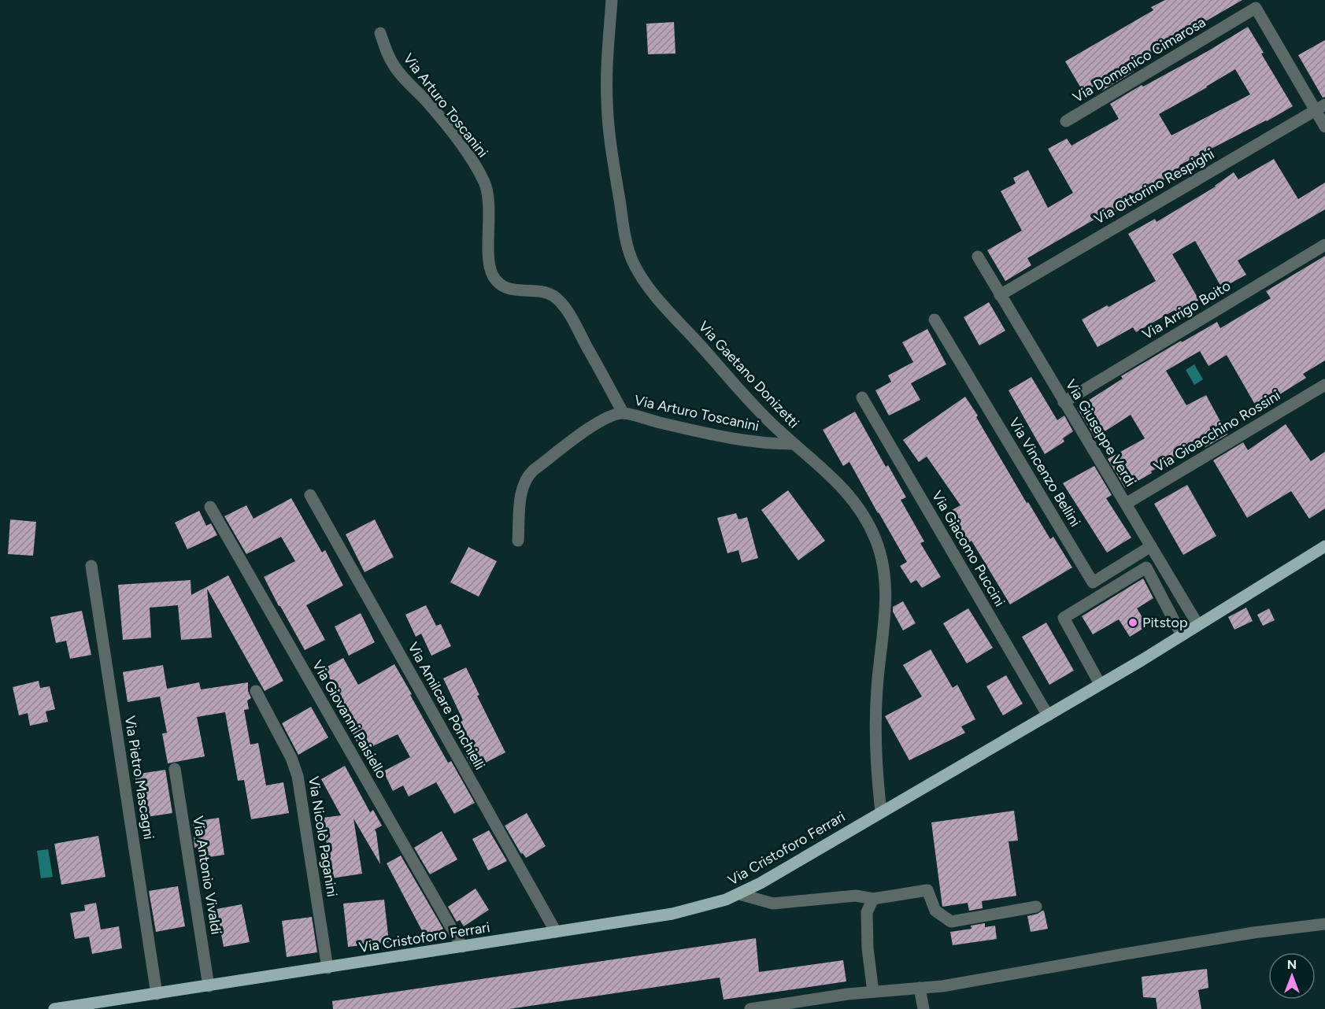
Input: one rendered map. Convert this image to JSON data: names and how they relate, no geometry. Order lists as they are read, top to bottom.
{
  "streets": {
    "main road": ["Via Cristoforo Ferrari"],
    "street": [
      "Via Domenico Cimarosa",
      "Via Arturo Toscanini",
      "Via Ottorino Respighi",
      "Via Arrigo Boito",
      "Via Gaetano Donizetti",
      "Via Gioacchino Rossini",
      "Via Giuseppe Verdi",
      "Via Vincenzo Bellini",
      "Via Giacomo Puccini",
      "Via Amilcare Ponchielli",
      "Via Giovanni Paisiello",
      "Via Pietro Mascagni",
      "Via Nicolò Paganini",
      "Via Antonio Vivaldi"
    ]
  },
  "crossings": [
    ["Via Domenico Cimarosa", "Via Ottorino Respighi"],
    ["Via Arturo Toscanini", "Via Gaetano Donizetti"],
    ["Via Ottorino Respighi", "Via Giuseppe Verdi"],
    ["Via Arrigo Boito", "Via Giuseppe Verdi"],
    ["Via Gaetano Donizetti", "Via Cristoforo Ferrari"],
    ["Via Gioacchino Rossini", "Via Giuseppe Verdi"],
    ["Via Giuseppe Verdi", "Via Vincenzo Bellini"],
    ["Via Giuseppe Verdi", "Via Cristoforo Ferrari"],
    ["Via Giacomo Puccini", "Via Cristoforo Ferrari"],
    ["Via Amilcare Ponchielli", "Via Cristoforo Ferrari"],
    ["Via Giovanni Paisiello", "Via Cristoforo Ferrari"],
    ["Via Pietro Mascagni", "Via Cristoforo Ferrari"],
    ["Via Nicolò Paganini", "Via Cristoforo Ferrari"],
    ["Via Cristoforo Ferrari", "Via Antonio Vivaldi"]
  ],
  "places": ["Pitstop"],
  "north": "top"
}
